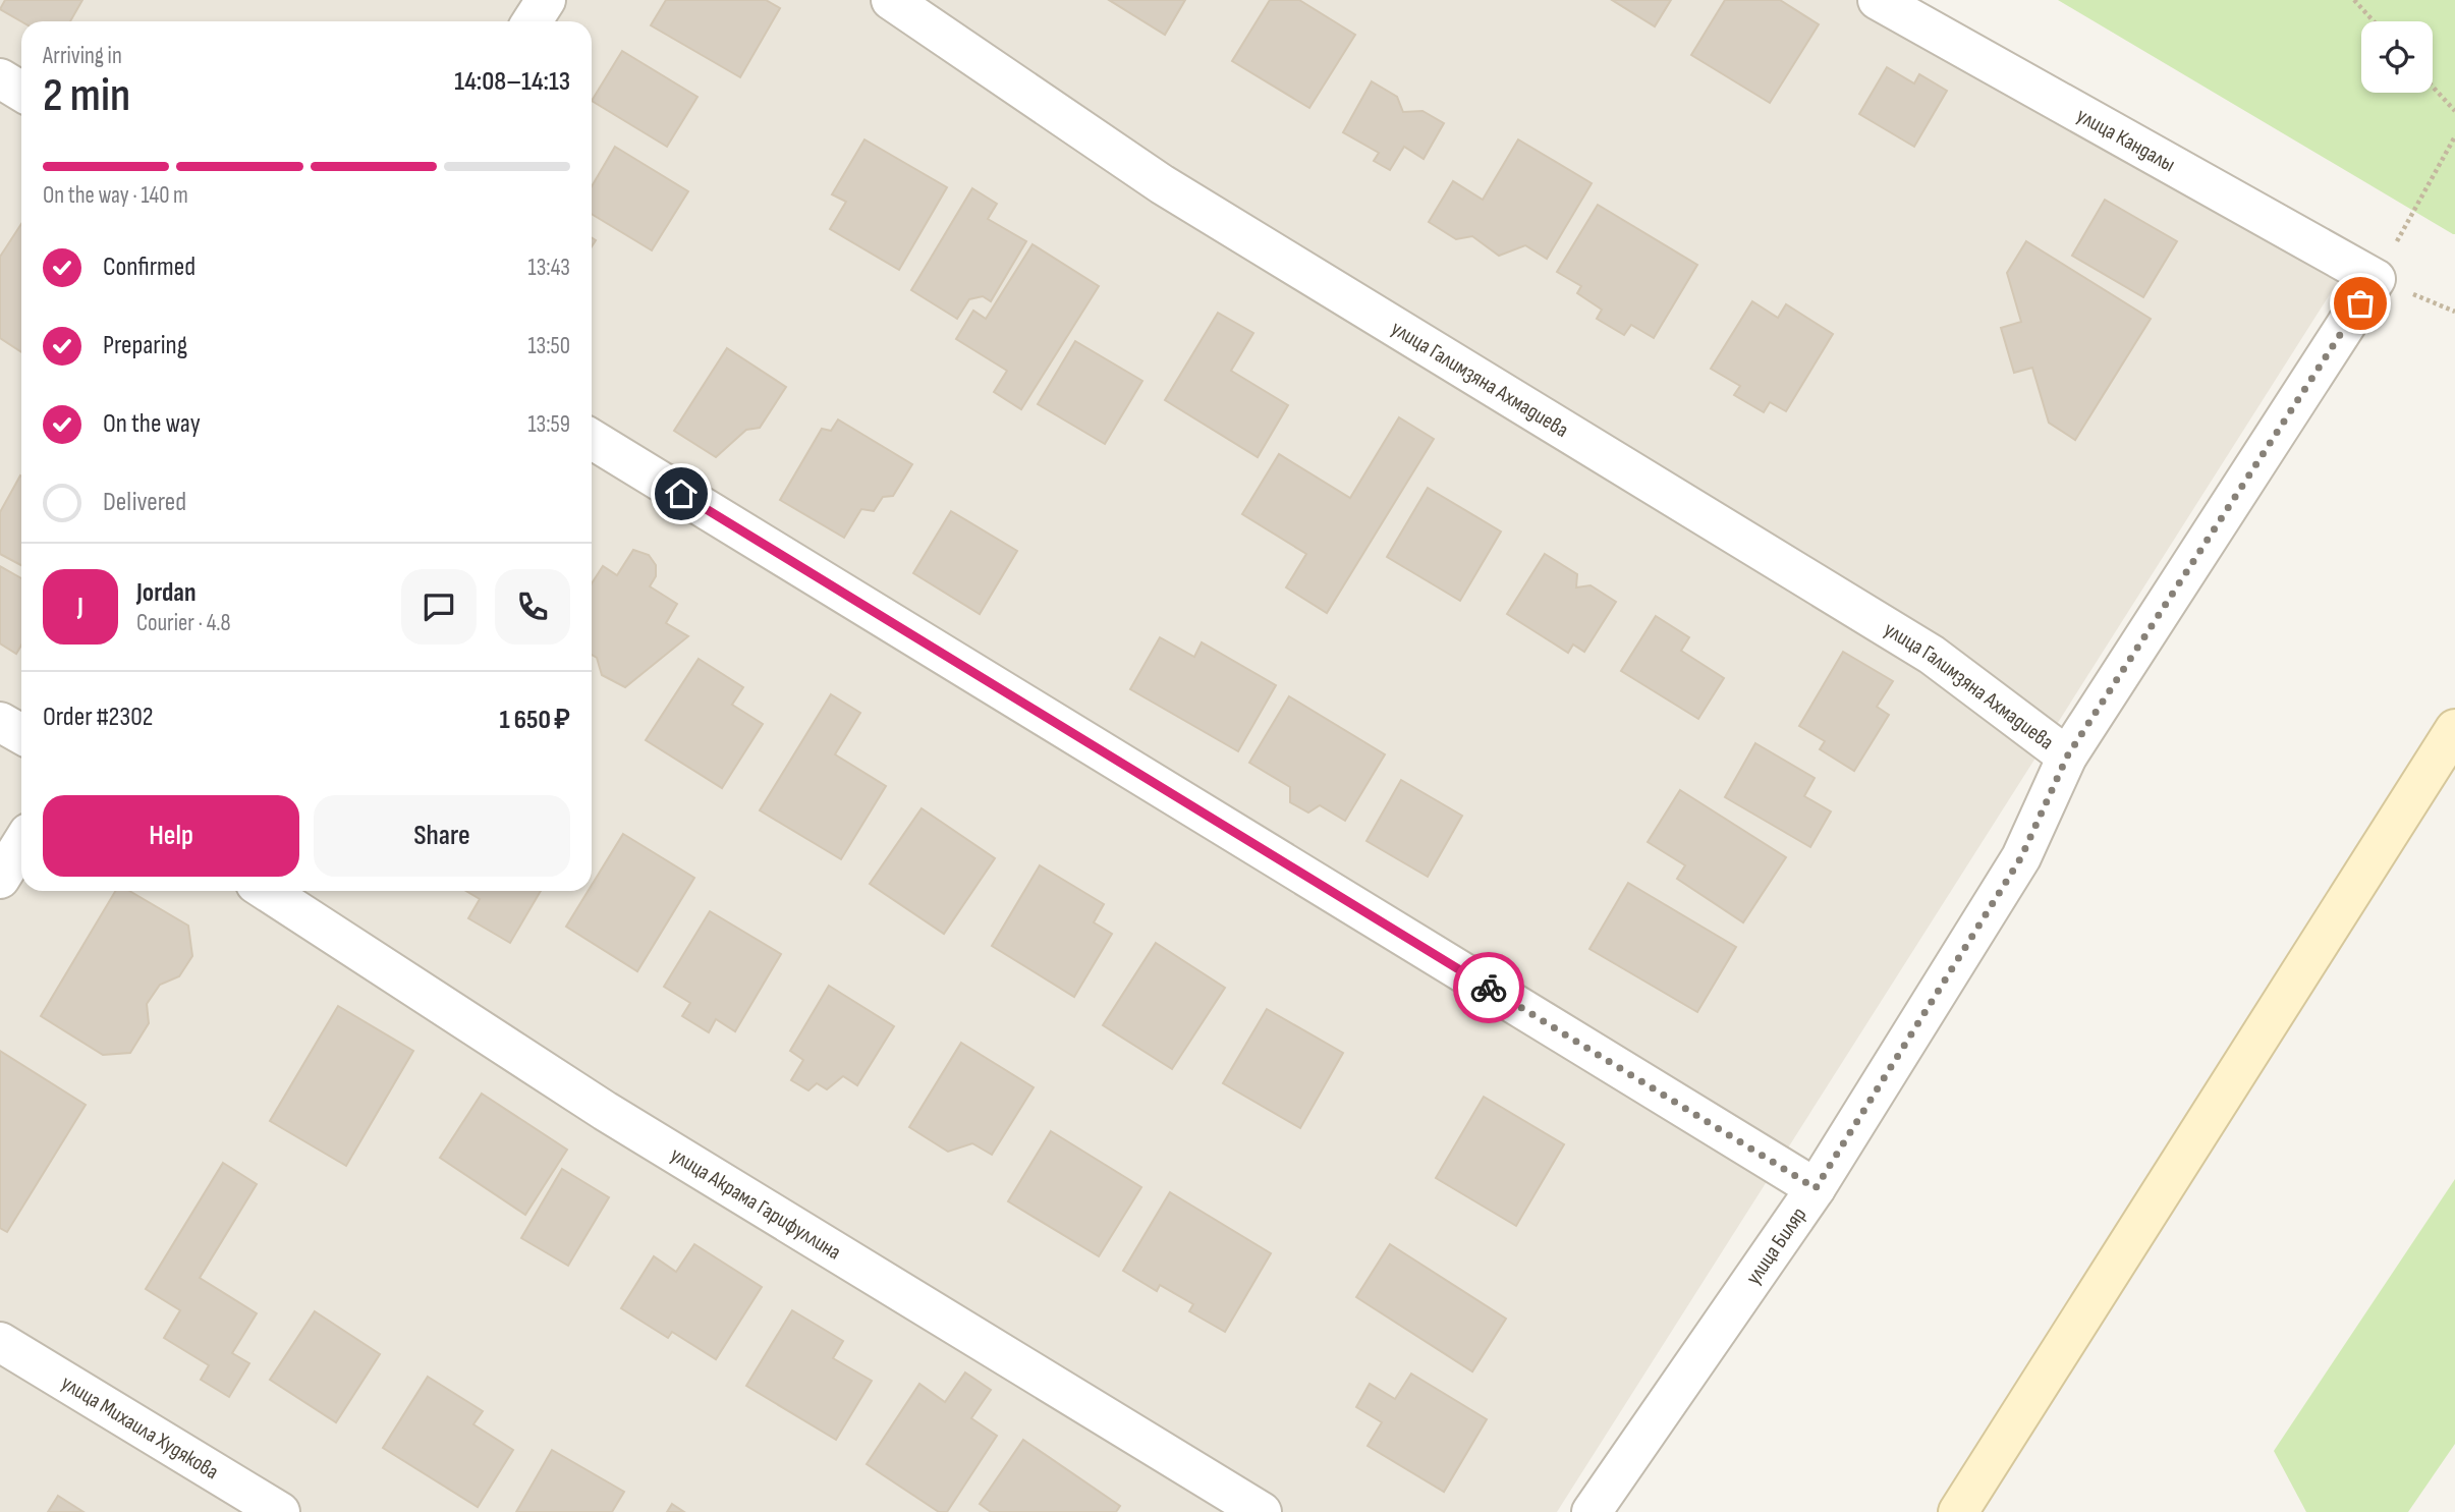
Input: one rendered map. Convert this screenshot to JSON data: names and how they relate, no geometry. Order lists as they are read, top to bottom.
{
  "streets": {
    "street": [
      "улица Кандалы",
      "улица Галимзяна Ахмадиева",
      "улица Акрама Гарифуллина",
      "улица Биляр",
      "улица Михаила Худякова"
    ]
  },
  "crossings": [
    ["улица Кандалы", "улица Биляр"],
    ["улица Галимзяна Ахмадиева", "улица Биляр"]
  ],
  "page": {
    "heading": ["2 min", "Arriving in", "14:08–14:13"],
    "panel": [
      "Jordan",
      "Courier · 4.8",
      "Order #2302",
      "1 650 ₽"
    ],
    "bar": "On the way · 140 m",
    "list": [
      ["Confirmed", "13:43"],
      ["Preparing", "13:50"],
      ["On the way", "13:59"],
      "Delivered"
    ],
    "round": "J",
    "buttons": ["Help", "Share"]
  }
}
